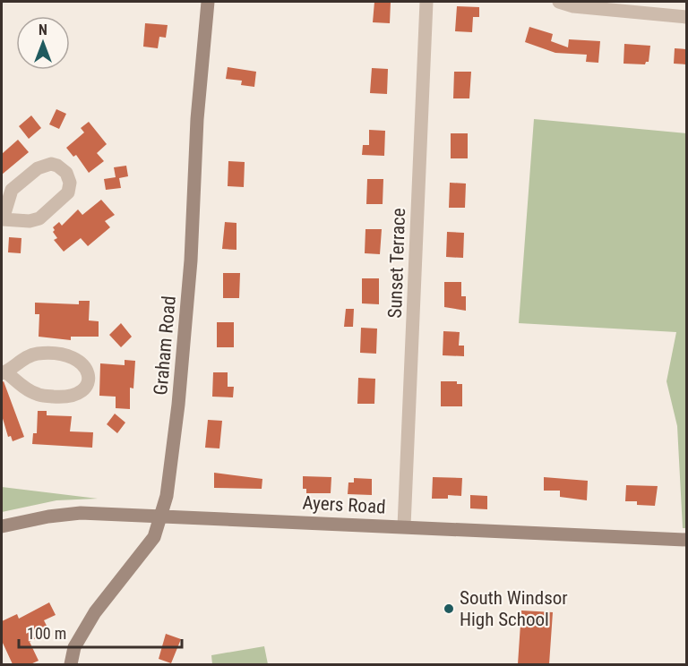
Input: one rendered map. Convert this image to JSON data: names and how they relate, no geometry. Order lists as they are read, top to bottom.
{
  "streets": {
    "street": ["Sunset Terrace", "Graham Road", "Ayers Road"]
  },
  "crossings": [
    ["Sunset Terrace", "Ayers Road"],
    ["Graham Road", "Ayers Road"]
  ],
  "places": ["South Windsor High School"],
  "scale_bar": "100 m",
  "north": "top"
}
